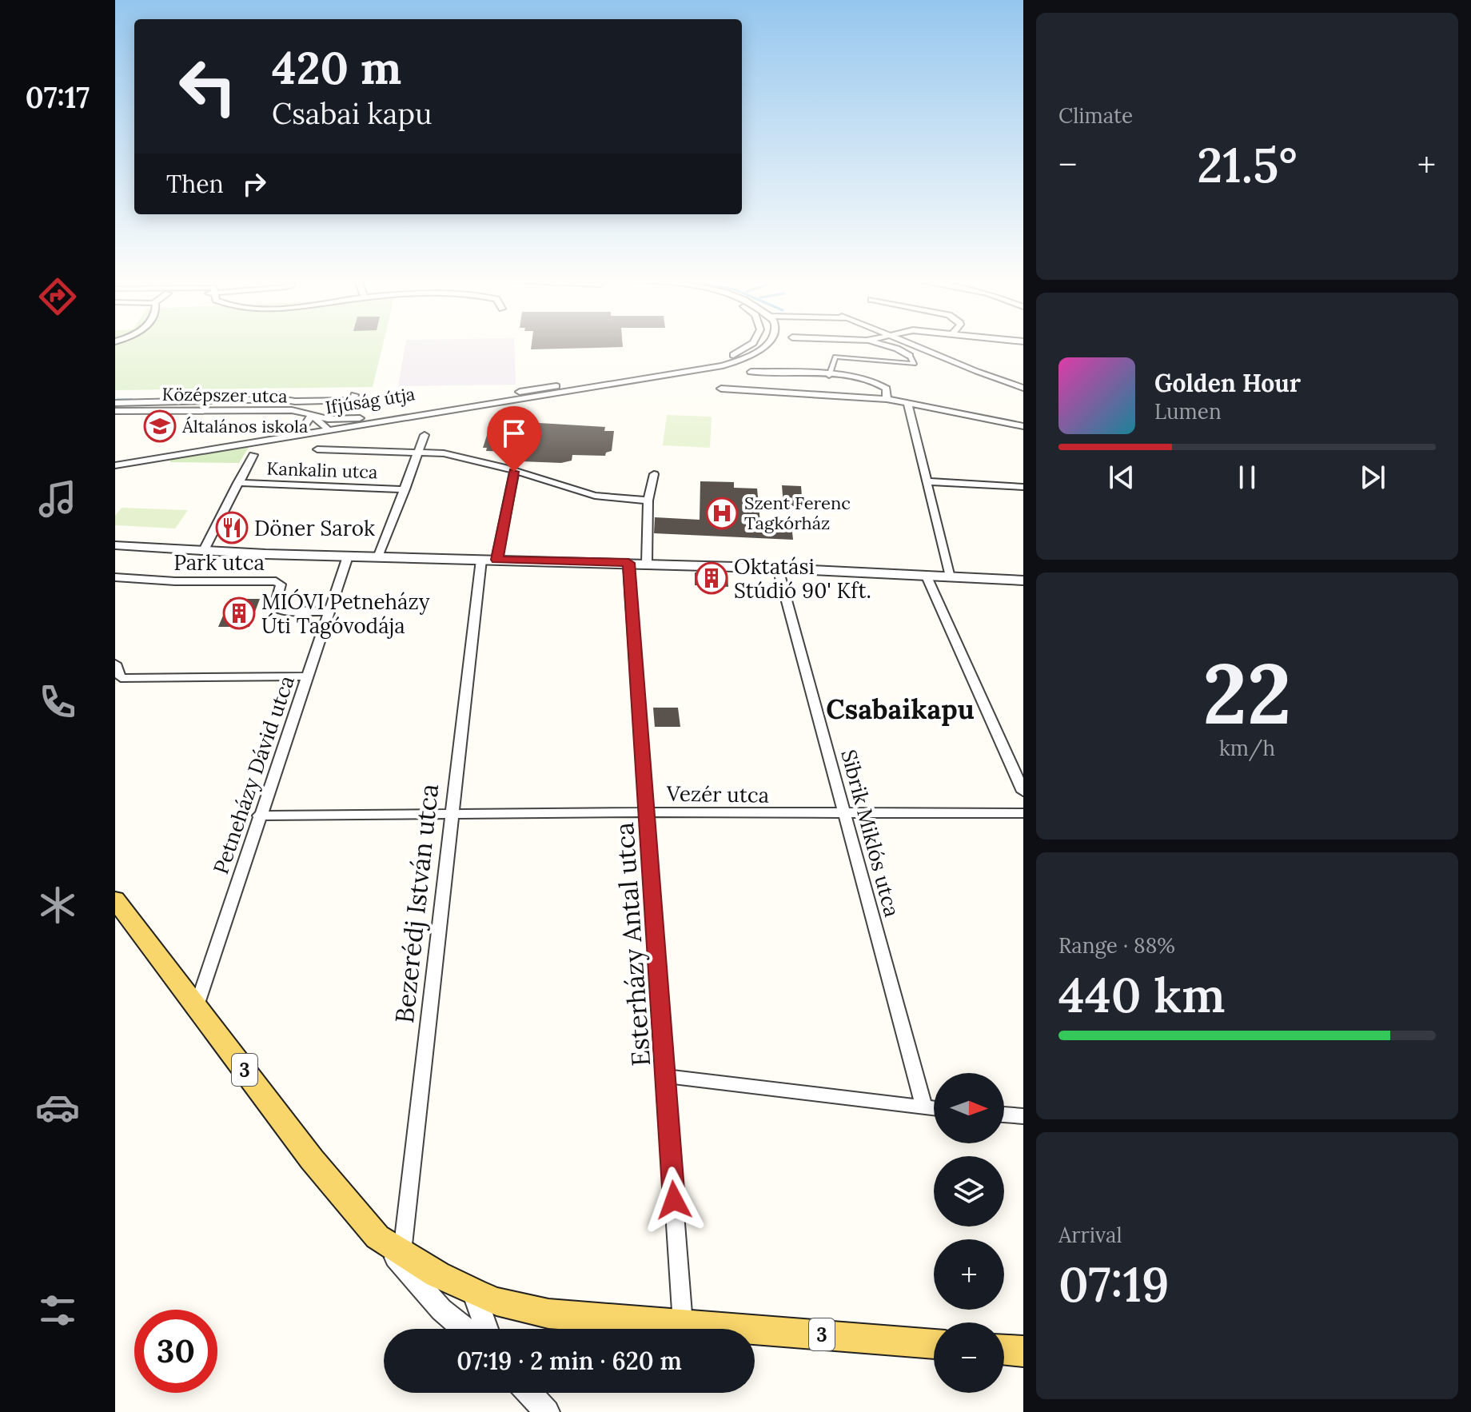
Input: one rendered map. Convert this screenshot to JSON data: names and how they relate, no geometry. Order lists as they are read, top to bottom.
{
  "streets": {
    "main road": ["3"],
    "street": [
      "Középszer utca",
      "Ifjúság útja",
      "Kankalin utca",
      "Park utca",
      "Petneházy Dávid utca",
      "Vezér utca",
      "Sibrik Miklós utca",
      "Bezerédj István utca",
      "Esterházy Antal utca"
    ]
  },
  "crossings": [
    ["Középszer utca", "Ifjúság útja"],
    ["Park utca", "Petneházy Dávid utca"],
    ["Petneházy Dávid utca", "Vezér utca"],
    ["Petneházy Dávid utca", "3"],
    ["Vezér utca", "Sibrik Miklós utca"],
    ["Vezér utca", "Bezerédj István utca"],
    ["Vezér utca", "Esterházy Antal utca"],
    ["Bezerédj István utca", "3"],
    ["Esterházy Antal utca", "3"]
  ],
  "districts": ["Csabaikapu"],
  "places": {
    "school or university": ["Általános iskola"],
    "hospital": ["Szent Ferenc Tagkórház"],
    "restaurant": ["Döner Sarok"],
    "building": ["Oktatási Stúdió 90' Kft.", "MIÓVI Petneházy Úti Tagóvodája"]
  },
  "north": "right",
  "page": {
    "tabs": "07:17",
    "tile": [
      "Climate",
      ["22", "km/h"],
      ["Range · 88%", "440 km"],
      ["Arrival", "07:19"]
    ],
    "turn": ["420 m", "Csabai kapu"],
    "heat": ["−", "21.5°", "+"],
    "then": "Then",
    "song": ["Golden Hour", "Lumen"],
    "map_buttons": ["+", "−"],
    "limit": "30",
    "trip": "07:19 · 2 min · 620 m"
  }
}
